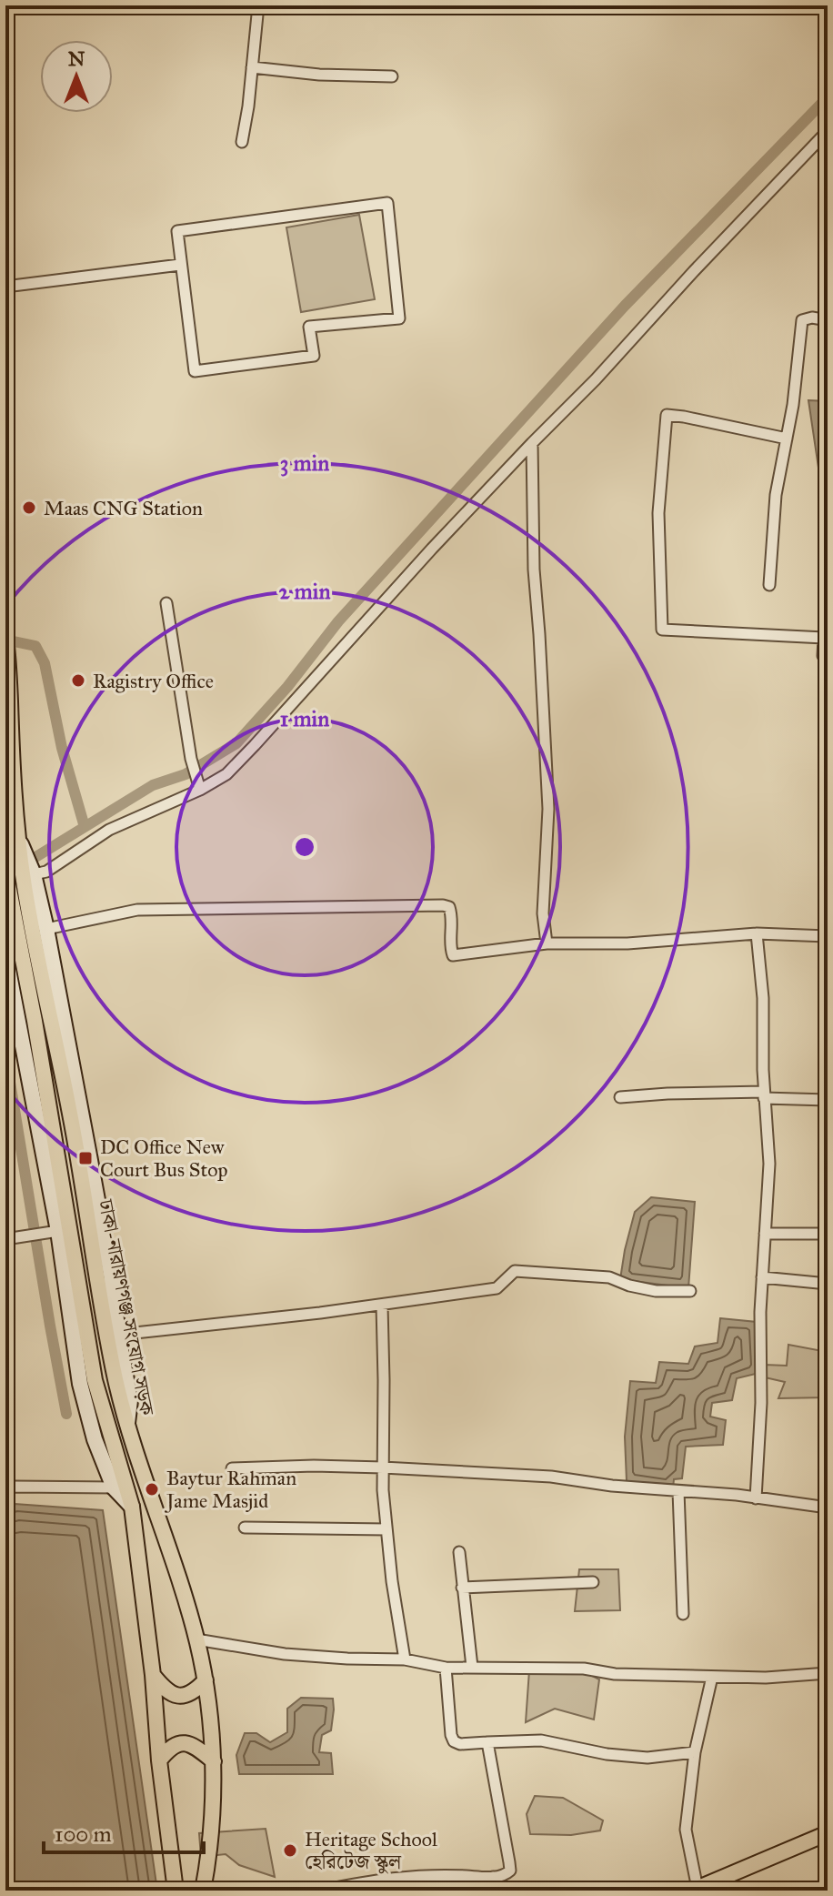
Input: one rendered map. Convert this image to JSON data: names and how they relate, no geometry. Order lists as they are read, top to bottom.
{
  "streets": {
    "main road": ["ঢাকা-নারায়ণগঞ্জ সংযোগ সড়ক"]
  },
  "places": {
    "other": [
      "Maas CNG Station",
      "Ragistry Office",
      "Baytur Rahman Jame Masjid",
      "Heritage School হেরিটেজ স্কুল"
    ],
    "transit": ["DC Office New Court Bus Stop"]
  },
  "scale_bar": "100 m",
  "north": "top",
  "rings": ["3 min", "2 min", "1 min"]
}
